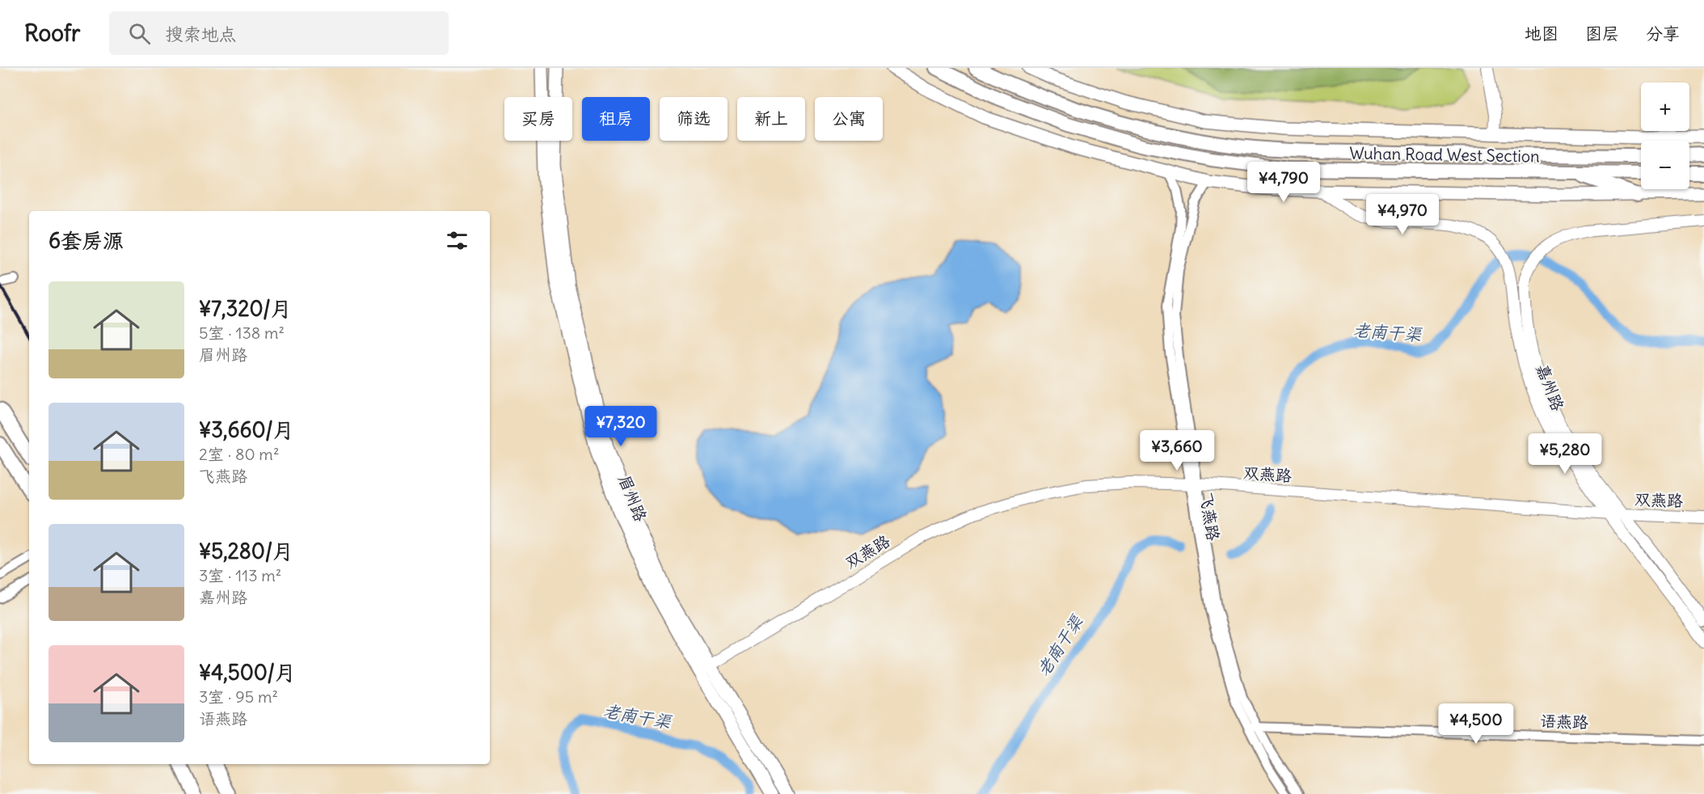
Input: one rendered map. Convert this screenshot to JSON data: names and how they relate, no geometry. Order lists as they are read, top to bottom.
{
  "streets": {
    "highway": ["Wuhan Road West Section"],
    "main road": ["眉州路"],
    "street": [
      "嘉州路",
      "双燕路",
      "飞燕路",
      "语燕路"
    ]
  },
  "crossings": [
    ["嘉州路", "双燕路"],
    ["双燕路", "眉州路"],
    ["双燕路", "飞燕路"],
    ["飞燕路", "语燕路"]
  ],
  "water": ["老南干渠"],
  "page": {
    "header": "Roofr",
    "search": "搜索地点",
    "nav": ["地图", "图层", "分享"],
    "map_buttons": ["+", "−"],
    "chip": [
      "买房",
      "租房",
      "筛选",
      "新上",
      "公寓"
    ],
    "price": [
      "¥4,790",
      "¥4,970",
      "¥7,320",
      "¥3,660",
      "¥5,280",
      "¥4,500"
    ],
    "heading": "6套房源",
    "list": [
      {
        "name": "¥7,320/月",
        "note": "5室 · 138 m² · 眉州路"
      },
      {
        "name": "¥3,660/月",
        "note": "2室 · 80 m² · 飞燕路"
      },
      {
        "name": "¥5,280/月",
        "note": "3室 · 113 m² · 嘉州路"
      },
      {
        "name": "¥4,500/月",
        "note": "3室 · 95 m² · 语燕路"
      }
    ]
  }
}
